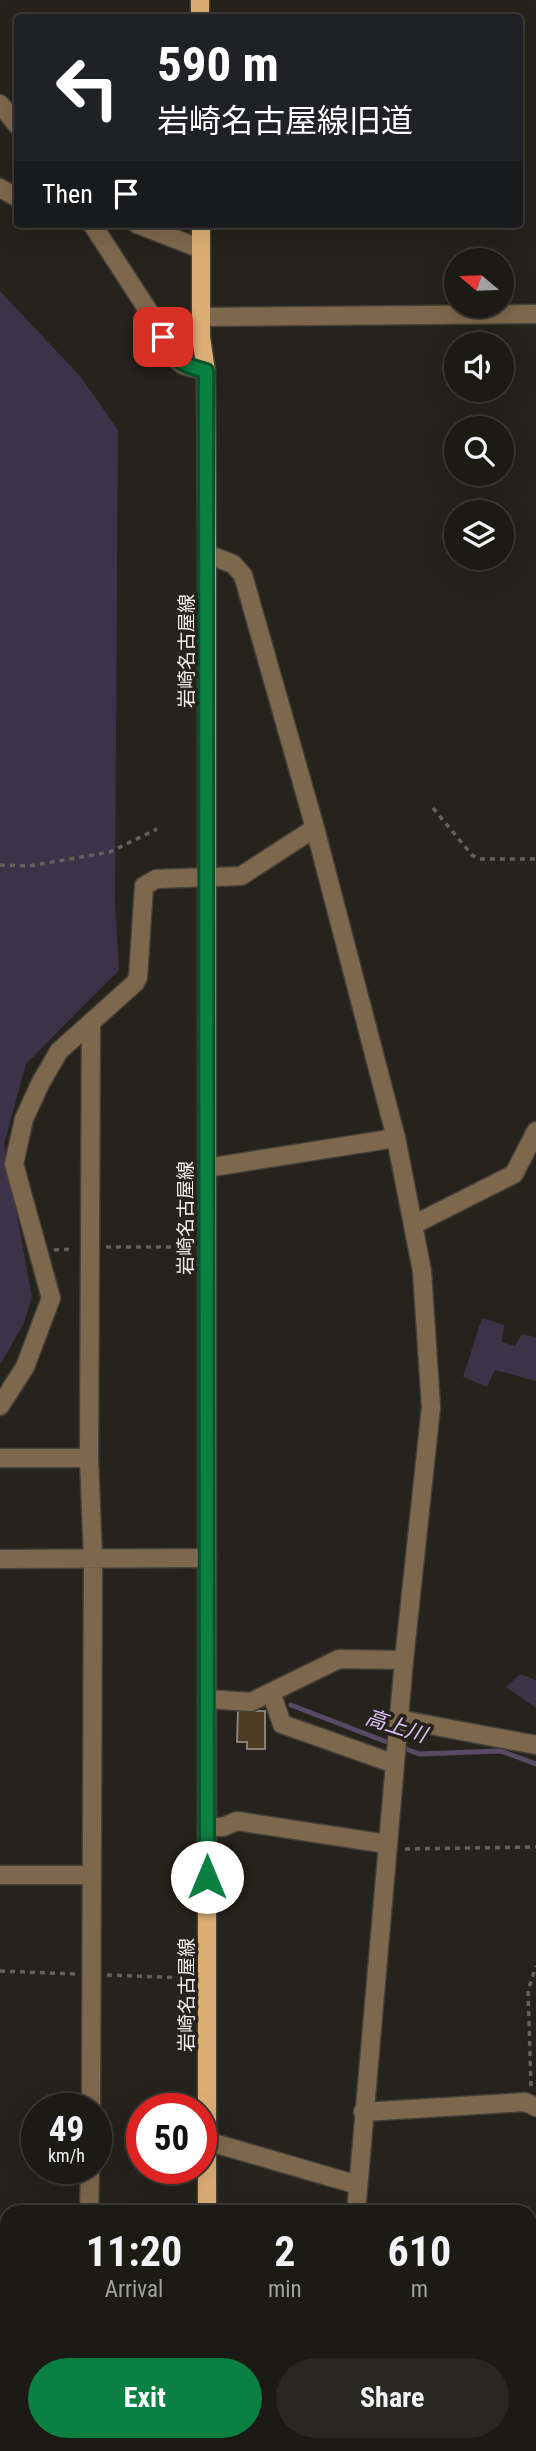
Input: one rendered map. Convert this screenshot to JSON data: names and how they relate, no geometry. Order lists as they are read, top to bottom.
{
  "streets": {
    "main road": ["岩崎名古屋線"]
  },
  "water": ["高上川"],
  "north": "left",
  "page": {
    "turn": ["590 m", "岩崎名古屋線旧道"],
    "then": "Then",
    "speed": "49 km/h",
    "limit": "50",
    "eta": [
      "11:20",
      "Arrival",
      "2",
      "min",
      "610",
      "m"
    ],
    "buttons": ["Exit", "Share"]
  }
}
